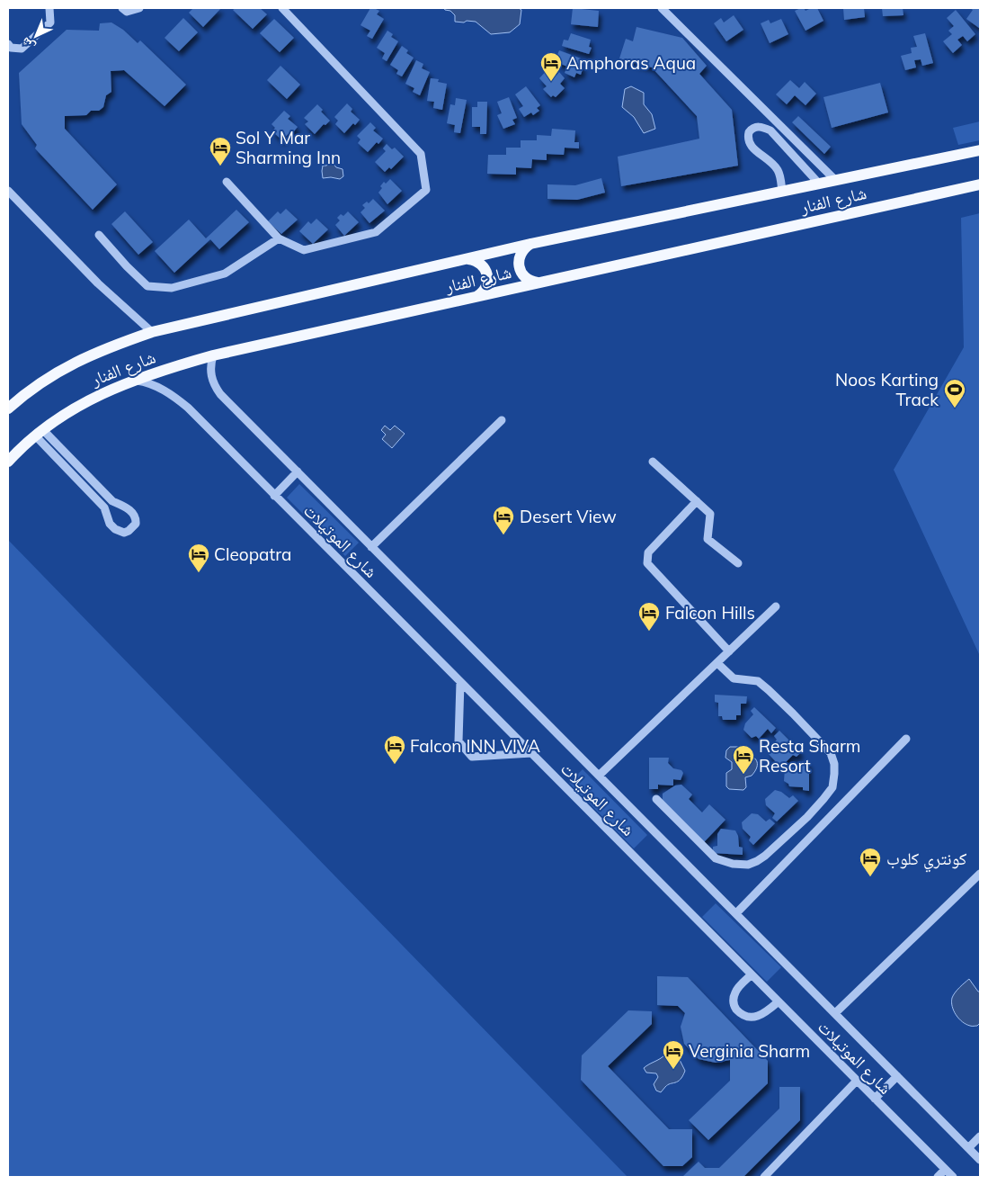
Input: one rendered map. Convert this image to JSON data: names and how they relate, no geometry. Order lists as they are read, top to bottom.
{
  "streets": {
    "main road": ["شارع الفنار"],
    "street": ["شارع الموتيلات"]
  },
  "crossings": [
    ["شارع الفنار", "شارع الموتيلات"]
  ],
  "places": {
    "hotel": [
      "Amphoras Aqua",
      "Sol Y Mar Sharming Inn",
      "Desert View",
      "Cleopatra",
      "Falcon Hills",
      "Falcon INN VIVA",
      "Resta Sharm Resort",
      "كونتري كلوب",
      "Verginia Sharm"
    ],
    "sports": ["Noos Karting Track"]
  },
  "north": "bottom left"
}
